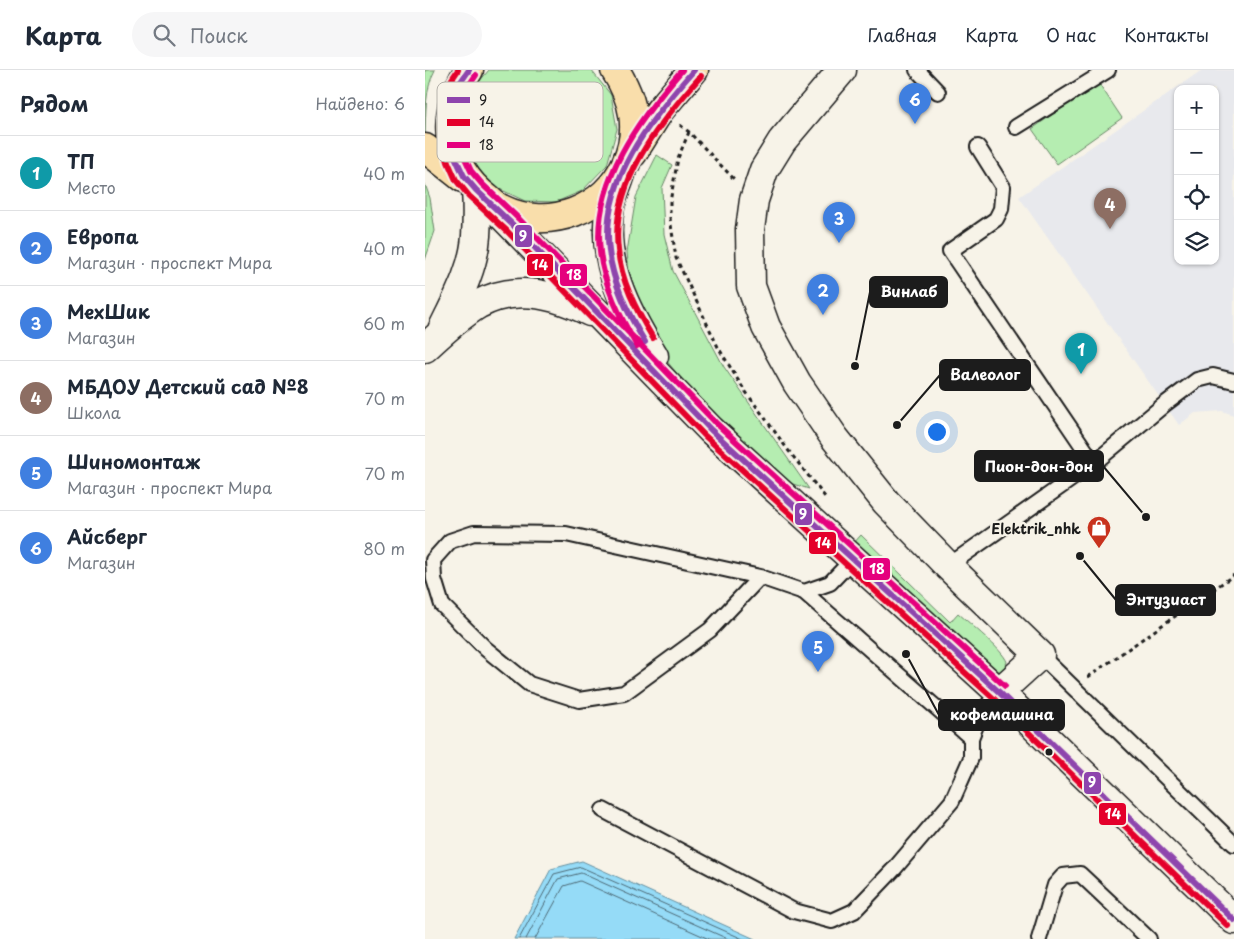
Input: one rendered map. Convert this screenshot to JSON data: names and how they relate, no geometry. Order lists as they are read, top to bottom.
{
  "places": {
    "other": [
      "Винлаб",
      "Валеолог",
      "Пион-дон-дон",
      "Энтузиаст",
      "кофемашина"
    ],
    "shop": ["Elektrik_nhk"]
  },
  "lines": ["transit line 9", "transit line 14", "transit line 18"],
  "legend": ["9", "14", "18"],
  "page": {
    "header": "Карта",
    "search": "Поиск",
    "nav": [
      "Главная",
      "Карта",
      "О нас",
      "Контакты"
    ],
    "heading": ["Рядом", "Найдено: 6"],
    "pins": [
      "6",
      "4",
      "3",
      "2",
      "1",
      "5"
    ],
    "map_buttons": ["+", "−"],
    "list": [
      {
        "mark": "1",
        "name": "ТП",
        "note": "Место",
        "value": "40 m"
      },
      {
        "mark": "2",
        "name": "Европа",
        "note": "Магазин · проспект Мира",
        "value": "40 m"
      },
      {
        "mark": "3",
        "name": "МехШик",
        "note": "Магазин",
        "value": "60 m"
      },
      {
        "mark": "4",
        "name": "МБДОУ Детский сад №8",
        "note": "Школа",
        "value": "70 m"
      },
      {
        "mark": "5",
        "name": "Шиномонтаж",
        "note": "Магазин · проспект Мира",
        "value": "70 m"
      },
      {
        "mark": "6",
        "name": "Айсберг",
        "note": "Магазин",
        "value": "80 m"
      }
    ]
  }
}
